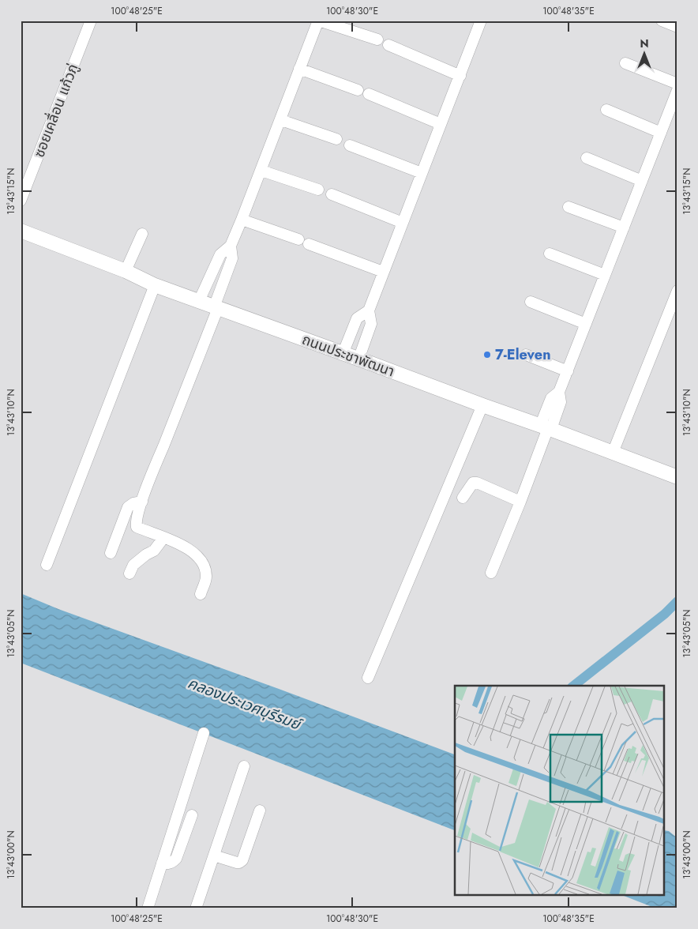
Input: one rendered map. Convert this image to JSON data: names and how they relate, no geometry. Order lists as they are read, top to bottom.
{
  "streets": {
    "street": ["ซอยเคลื่อน แก้วภู่", "ถนนประชาพัฒนา"]
  },
  "water": ["คลองประเวศบุรีรมย์"],
  "places": ["7-Eleven"],
  "north": "top",
  "coordinates": [
    "100°48'25\"E",
    "100°48'30\"E",
    "100°48'35\"E",
    "13°43'15\"N",
    "13°43'10\"N",
    "13°43'05\"N",
    "13°43'00\"N"
  ]
}
